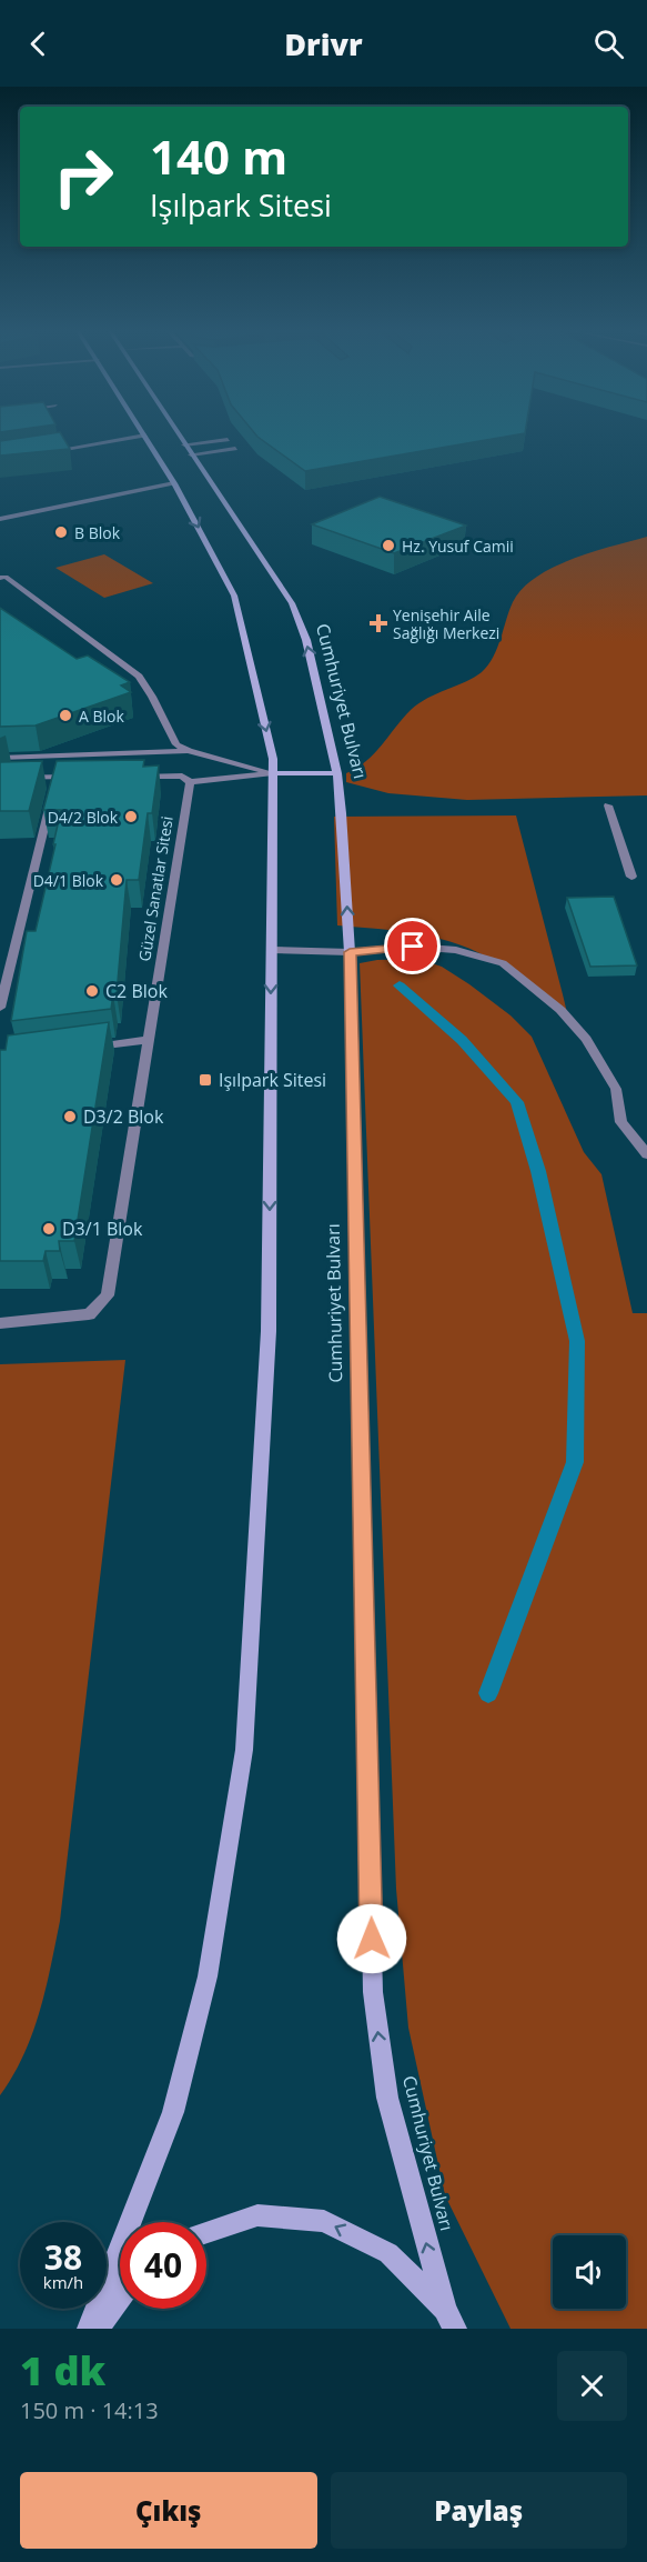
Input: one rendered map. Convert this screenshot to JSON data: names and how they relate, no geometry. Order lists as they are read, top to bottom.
{
  "streets": {
    "street": ["Cumhuriyet Bulvarı", "Güzel Sanatlar Sitesi"]
  },
  "places": {
    "other": [
      "B Blok",
      "Hz. Yusuf Camii",
      "A Blok",
      "D4/2 Blok",
      "D4/1 Blok",
      "C2 Blok",
      "D3/2 Blok",
      "D3/1 Blok"
    ],
    "health": ["Yenişehir Aile Sağlığı Merkezi"],
    "transit": ["Işılpark Sitesi"]
  },
  "page": {
    "header": "Drivr",
    "turn": ["140 m", "Işılpark Sitesi"],
    "speed": "38 km/h",
    "limit": "40",
    "heading": ["1 dk", "150 m · 14:13"],
    "buttons": ["Çıkış", "Paylaş"]
  }
}
